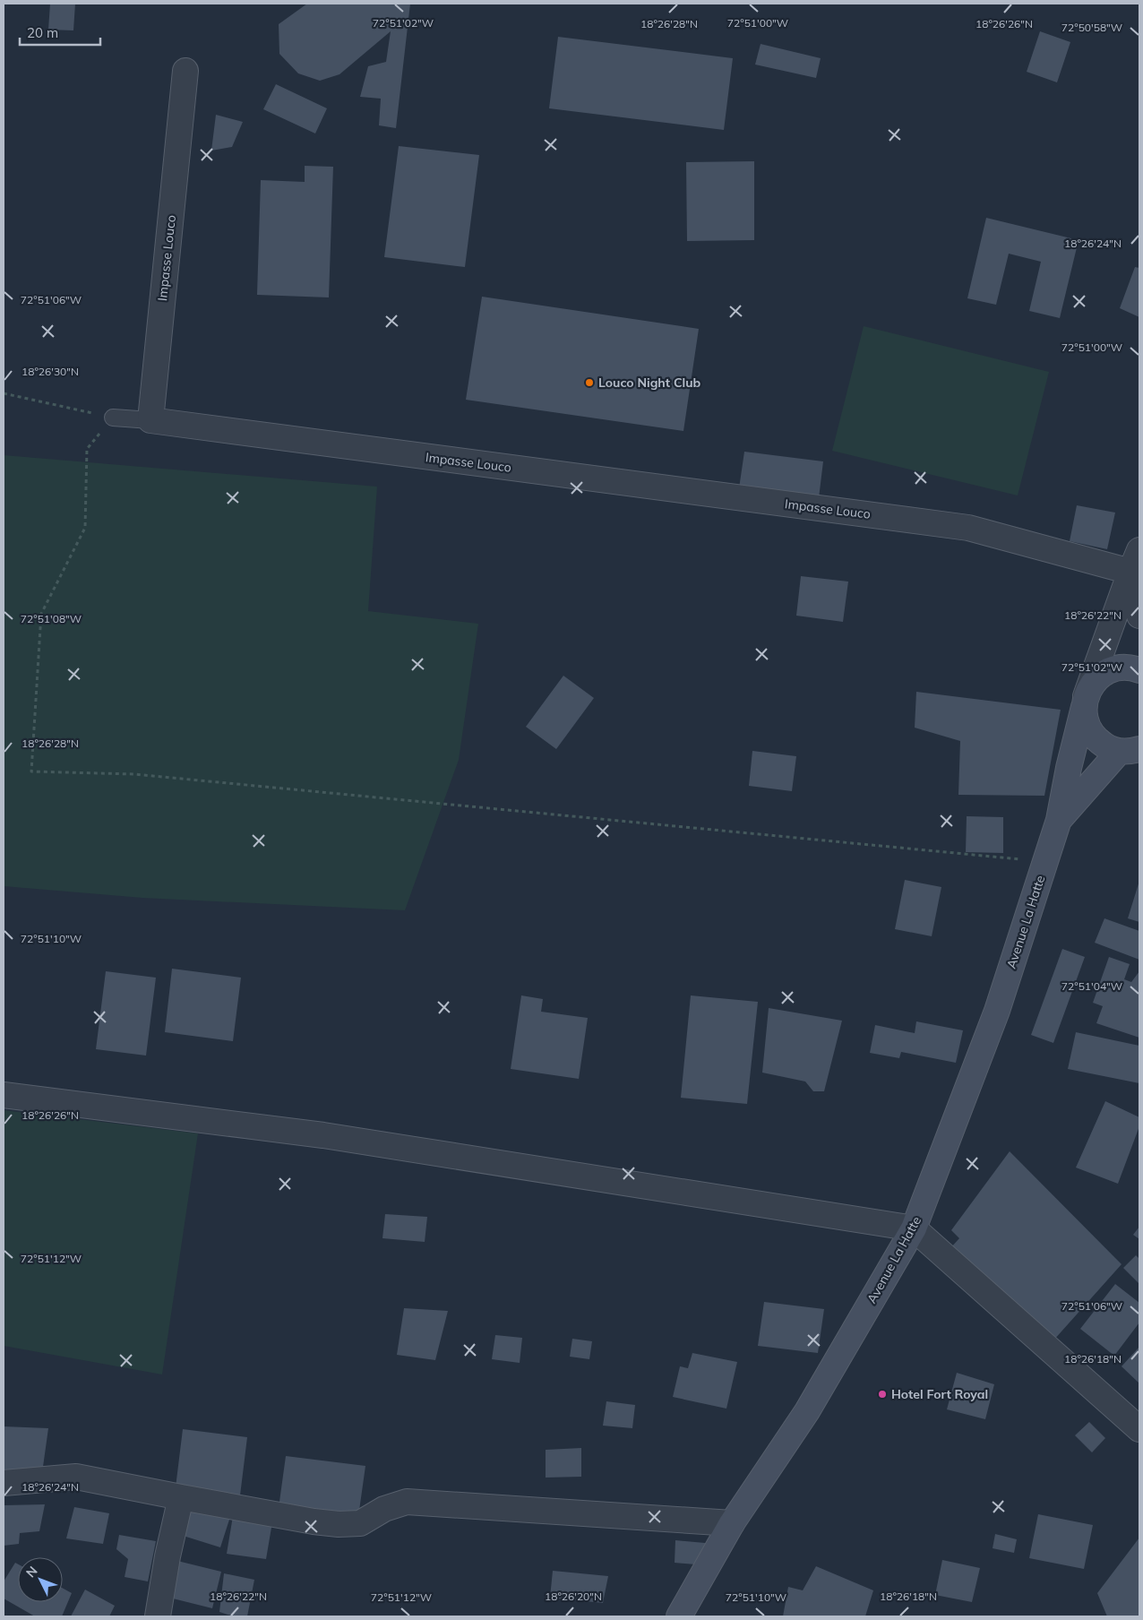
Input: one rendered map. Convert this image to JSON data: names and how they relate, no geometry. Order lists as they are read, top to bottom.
{
  "streets": {
    "street": ["Impasse Louco", "Avenue La Hatte"]
  },
  "places": ["Louco Night Club", "Hotel Fort Royal"],
  "scale_bar": "20 m",
  "north": "top left",
  "coordinates": [
    "72°51'02\"W",
    "72°51'00\"W",
    "18°26'28\"N",
    "18°26'26\"N",
    "72°50'58\"W",
    "18°26'24\"N",
    "72°51'06\"W",
    "18°26'30\"N",
    "18°26'22\"N",
    "72°51'08\"W",
    "72°51'10\"W",
    "72°51'04\"W",
    "72°51'12\"W",
    "18°26'18\"N",
    "18°26'20\"N"
  ]
}
